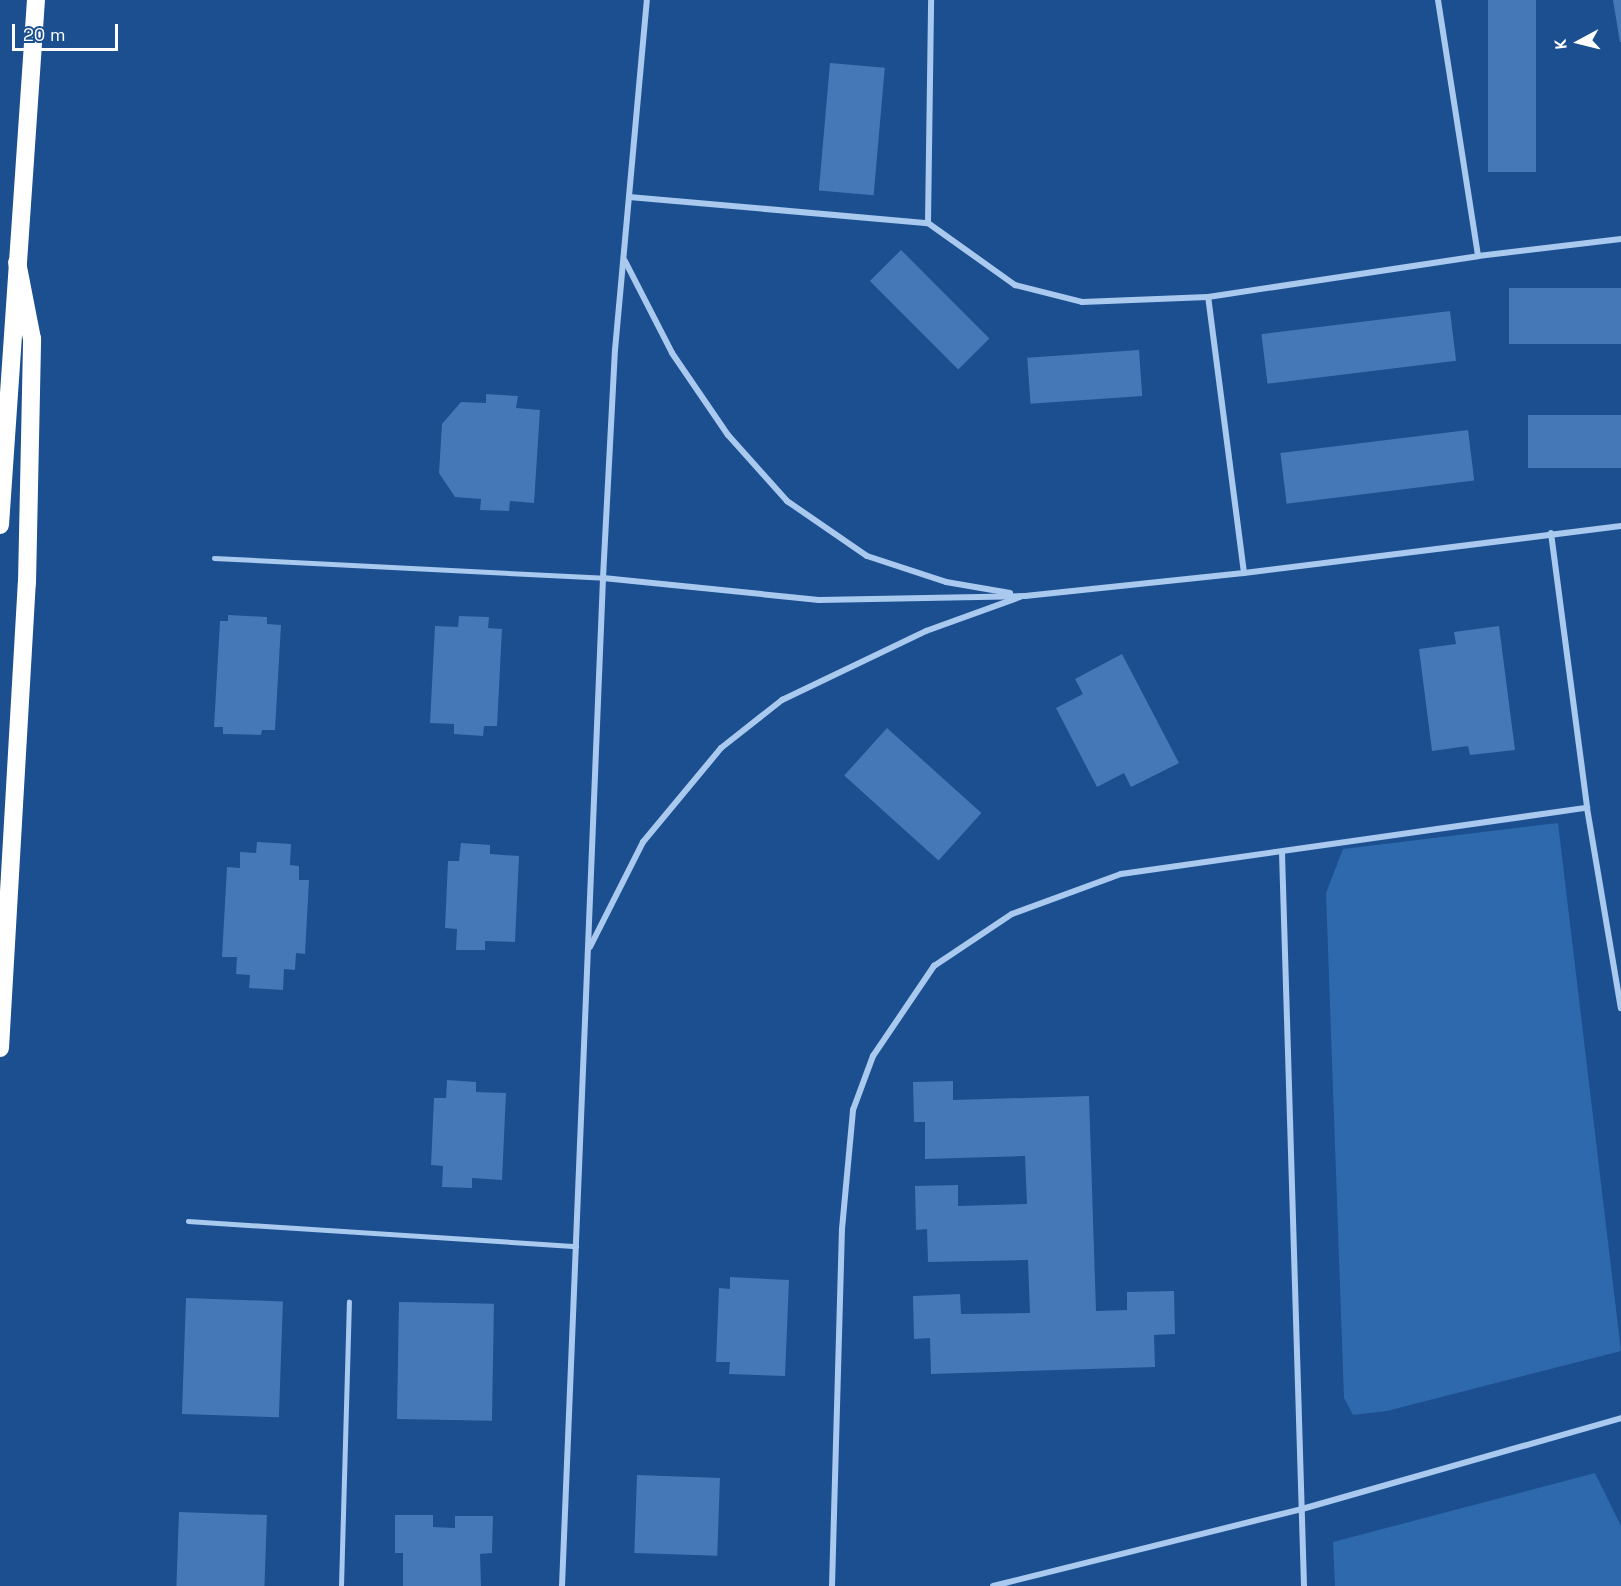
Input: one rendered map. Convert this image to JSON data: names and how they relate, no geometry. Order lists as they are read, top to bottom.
{
  "scale_bar": "20 m",
  "north": "left"
}
